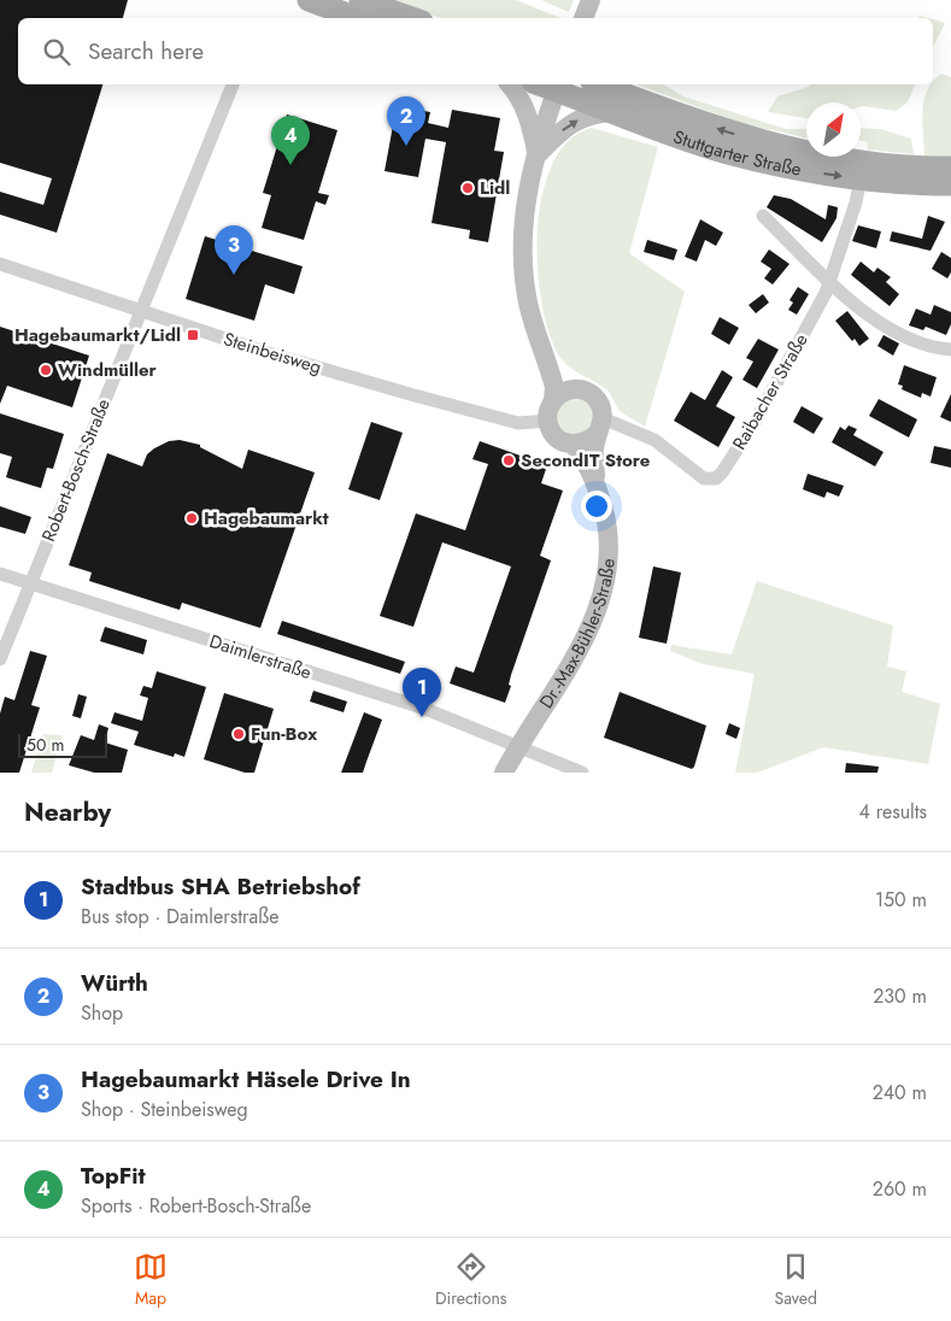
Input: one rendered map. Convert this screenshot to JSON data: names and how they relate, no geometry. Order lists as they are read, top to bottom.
{
  "streets": {
    "main road": ["Stuttgarter Straße"],
    "street": [
      "Steinbeisweg",
      "Raibacher Straße",
      "Robert-Bosch-Straße",
      "Dr.-Max-Bühler-Straße",
      "Daimlerstraße"
    ]
  },
  "crossings": [
    ["Stuttgarter Straße", "Raibacher Straße"],
    ["Steinbeisweg", "Raibacher Straße"],
    ["Steinbeisweg", "Robert-Bosch-Straße"],
    ["Steinbeisweg", "Dr.-Max-Bühler-Straße"],
    ["Raibacher Straße", "Dr.-Max-Bühler-Straße"],
    ["Robert-Bosch-Straße", "Daimlerstraße"],
    ["Dr.-Max-Bühler-Straße", "Daimlerstraße"]
  ],
  "places": {
    "other": [
      "Lidl",
      "Windmüller",
      "SecondIT Store",
      "Hagebaumarkt",
      "Fun-Box"
    ],
    "transit": ["Hagebaumarkt/Lidl"]
  },
  "scale_bar": "50 m",
  "north": "top right",
  "page": {
    "search": "Search here",
    "pins": [
      "2",
      "4",
      "3",
      "1"
    ],
    "scale": "50 m",
    "heading": ["Nearby", "4 results"],
    "list": [
      {
        "mark": "1",
        "name": "Stadtbus SHA Betriebshof",
        "note": "Bus stop · Daimlerstraße",
        "value": "150 m"
      },
      {
        "mark": "2",
        "name": "Würth",
        "note": "Shop",
        "value": "230 m"
      },
      {
        "mark": "3",
        "name": "Hagebaumarkt Häsele Drive In",
        "note": "Shop · Steinbeisweg",
        "value": "240 m"
      },
      {
        "mark": "4",
        "name": "TopFit",
        "note": "Sports · Robert-Bosch-Straße",
        "value": "260 m"
      }
    ],
    "nav": ["Map", "Directions", "Saved"]
  }
}
